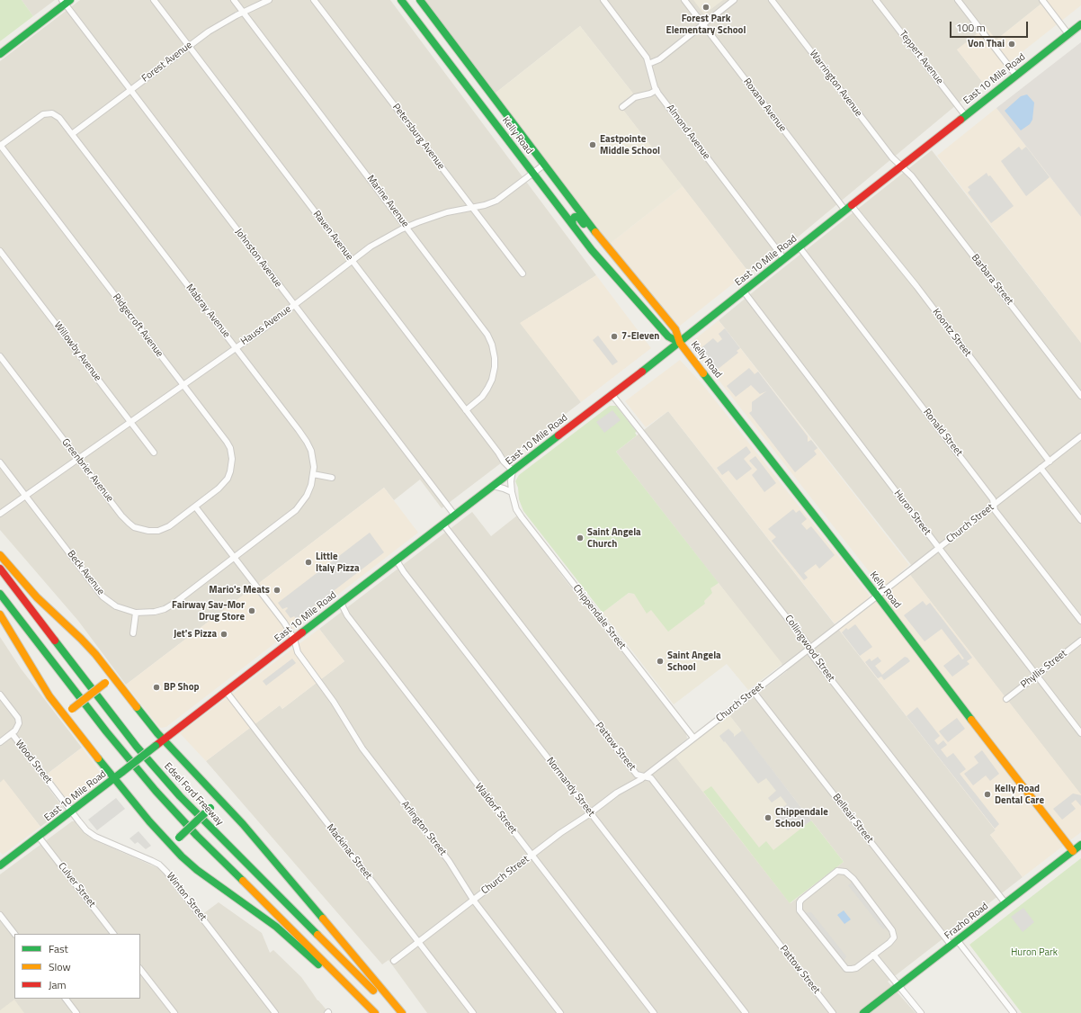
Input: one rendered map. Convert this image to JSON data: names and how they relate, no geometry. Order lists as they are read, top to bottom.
{
  "streets": {
    "main road": [
      "East 10 Mile Road",
      "Kelly Road",
      "Edsel Ford Freeway",
      "Frazho Road"
    ],
    "street": [
      "Teppert Avenue",
      "Forest Avenue",
      "Warrington Avenue",
      "Roxana Avenue",
      "Almond Avenue",
      "Petersburg Avenue",
      "Marine Avenue",
      "Raven Avenue",
      "Johnston Avenue",
      "Barbara Street",
      "Mabray Avenue",
      "Ridgecroft Avenue",
      "Hauss Avenue",
      "Koontz Street",
      "Willowby Avenue",
      "Ronald Street",
      "Greenbrier Avenue",
      "Huron Street",
      "Church Street",
      "Beck Avenue",
      "Chippendale Street",
      "Collingwood Street",
      "Phyllis Street",
      "Pattow Street",
      "Wood Street",
      "Normandy Street",
      "Waldorf Street",
      "Belleair Street",
      "Arlington Street",
      "Mackinac Street",
      "Culver Street",
      "Winton Street"
    ]
  },
  "crossings": [
    ["Teppert Avenue", "East 10 Mile Road"],
    ["Forest Avenue", "Marine Avenue"],
    ["Forest Avenue", "Raven Avenue"],
    ["Forest Avenue", "Johnston Avenue"],
    ["Forest Avenue", "Mabray Avenue"],
    ["East 10 Mile Road", "Warrington Avenue"],
    ["East 10 Mile Road", "Roxana Avenue"],
    ["East 10 Mile Road", "Almond Avenue"],
    ["East 10 Mile Road", "Kelly Road"],
    ["East 10 Mile Road", "Raven Avenue"],
    ["East 10 Mile Road", "Johnston Avenue"],
    ["East 10 Mile Road", "Barbara Street"],
    ["East 10 Mile Road", "Koontz Street"],
    ["East 10 Mile Road", "Ronald Street"],
    ["East 10 Mile Road", "Huron Street"],
    ["East 10 Mile Road", "Chippendale Street"],
    ["East 10 Mile Road", "Collingwood Street"],
    ["East 10 Mile Road", "Pattow Street"],
    ["East 10 Mile Road", "Wood Street"],
    ["East 10 Mile Road", "Normandy Street"],
    ["East 10 Mile Road", "Waldorf Street"],
    ["East 10 Mile Road", "Arlington Street"],
    ["East 10 Mile Road", "Mackinac Street"],
    ["East 10 Mile Road", "Culver Street"],
    ["East 10 Mile Road", "Winton Street"],
    ["Warrington Avenue", "Barbara Street"],
    ["Kelly Road", "Hauss Avenue"],
    ["Kelly Road", "Church Street"],
    ["Kelly Road", "Frazho Road"],
    ["Petersburg Avenue", "Hauss Avenue"],
    ["Marine Avenue", "Raven Avenue"],
    ["Marine Avenue", "Hauss Avenue"],
    ["Raven Avenue", "Hauss Avenue"],
    ["Raven Avenue", "Chippendale Street"],
    ["Johnston Avenue", "Hauss Avenue"],
    ["Mabray Avenue", "Ridgecroft Avenue"],
    ["Mabray Avenue", "Hauss Avenue"],
    ["Mabray Avenue", "Beck Avenue"],
    ["Mabray Avenue", "Arlington Street"],
    ["Ridgecroft Avenue", "Hauss Avenue"],
    ["Ridgecroft Avenue", "Greenbrier Avenue"],
    ["Hauss Avenue", "Willowby Avenue"],
    ["Hauss Avenue", "Greenbrier Avenue"],
    ["Hauss Avenue", "Beck Avenue"],
    ["Koontz Street", "Church Street"],
    ["Ronald Street", "Church Street"],
    ["Huron Street", "Church Street"],
    ["Huron Street", "Phyllis Street"],
    ["Church Street", "Chippendale Street"],
    ["Church Street", "Collingwood Street"],
    ["Church Street", "Pattow Street"],
    ["Church Street", "Normandy Street"],
    ["Church Street", "Waldorf Street"],
    ["Church Street", "Belleair Street"],
    ["Church Street", "Arlington Street"],
    ["Church Street", "Mackinac Street"],
    ["Beck Avenue", "Arlington Street"],
    ["Collingwood Street", "Frazho Road"],
    ["Wood Street", "Winton Street"],
    ["Belleair Street", "Frazho Road"]
  ],
  "parks": ["Huron Park"],
  "places": [
    "Forest Park Elementary School",
    "Von Thai",
    "Eastpointe Middle School",
    "7-Eleven",
    "Saint Angela Church",
    "Little Italy Pizza",
    "Mario's Meats",
    "Fairway Sav-Mor Drug Store",
    "Jet's Pizza",
    "Saint Angela School",
    "BP Shop",
    "Kelly Road Dental Care",
    "Chippendale School"
  ],
  "legend": ["Fast", "Slow", "Jam"],
  "scale_bar": "100 m"
}
